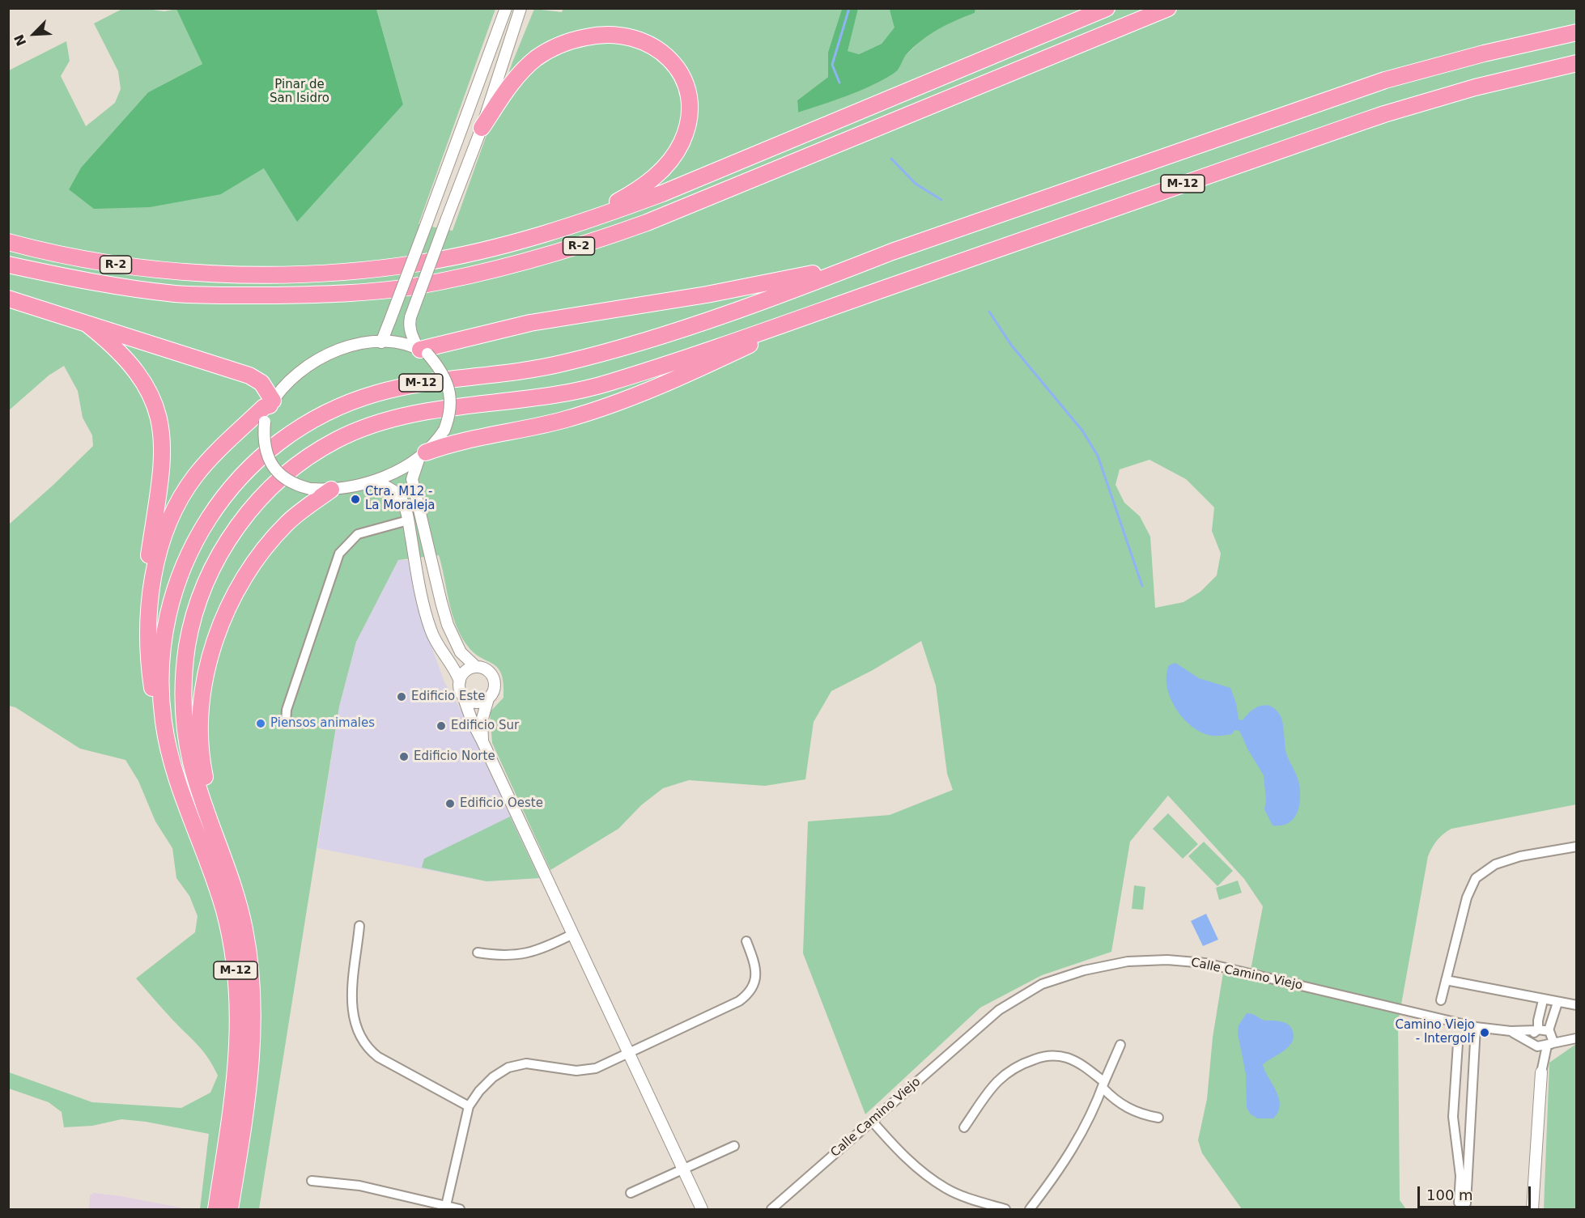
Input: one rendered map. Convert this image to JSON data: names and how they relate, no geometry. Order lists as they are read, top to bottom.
{
  "streets": {
    "highway": ["M-12", "R-2"],
    "street": ["Calle Camino Viejo"]
  },
  "parks": ["Pinar de San Isidro"],
  "places": [
    "Ctra. M12 - La Moraleja",
    "Edificio Este",
    "Piensos animales",
    "Edificio Sur",
    "Edificio Norte",
    "Edificio Oeste",
    "Camino Viejo - Intergolf"
  ],
  "scale_bar": "100 m",
  "north": "bottom left"
}
